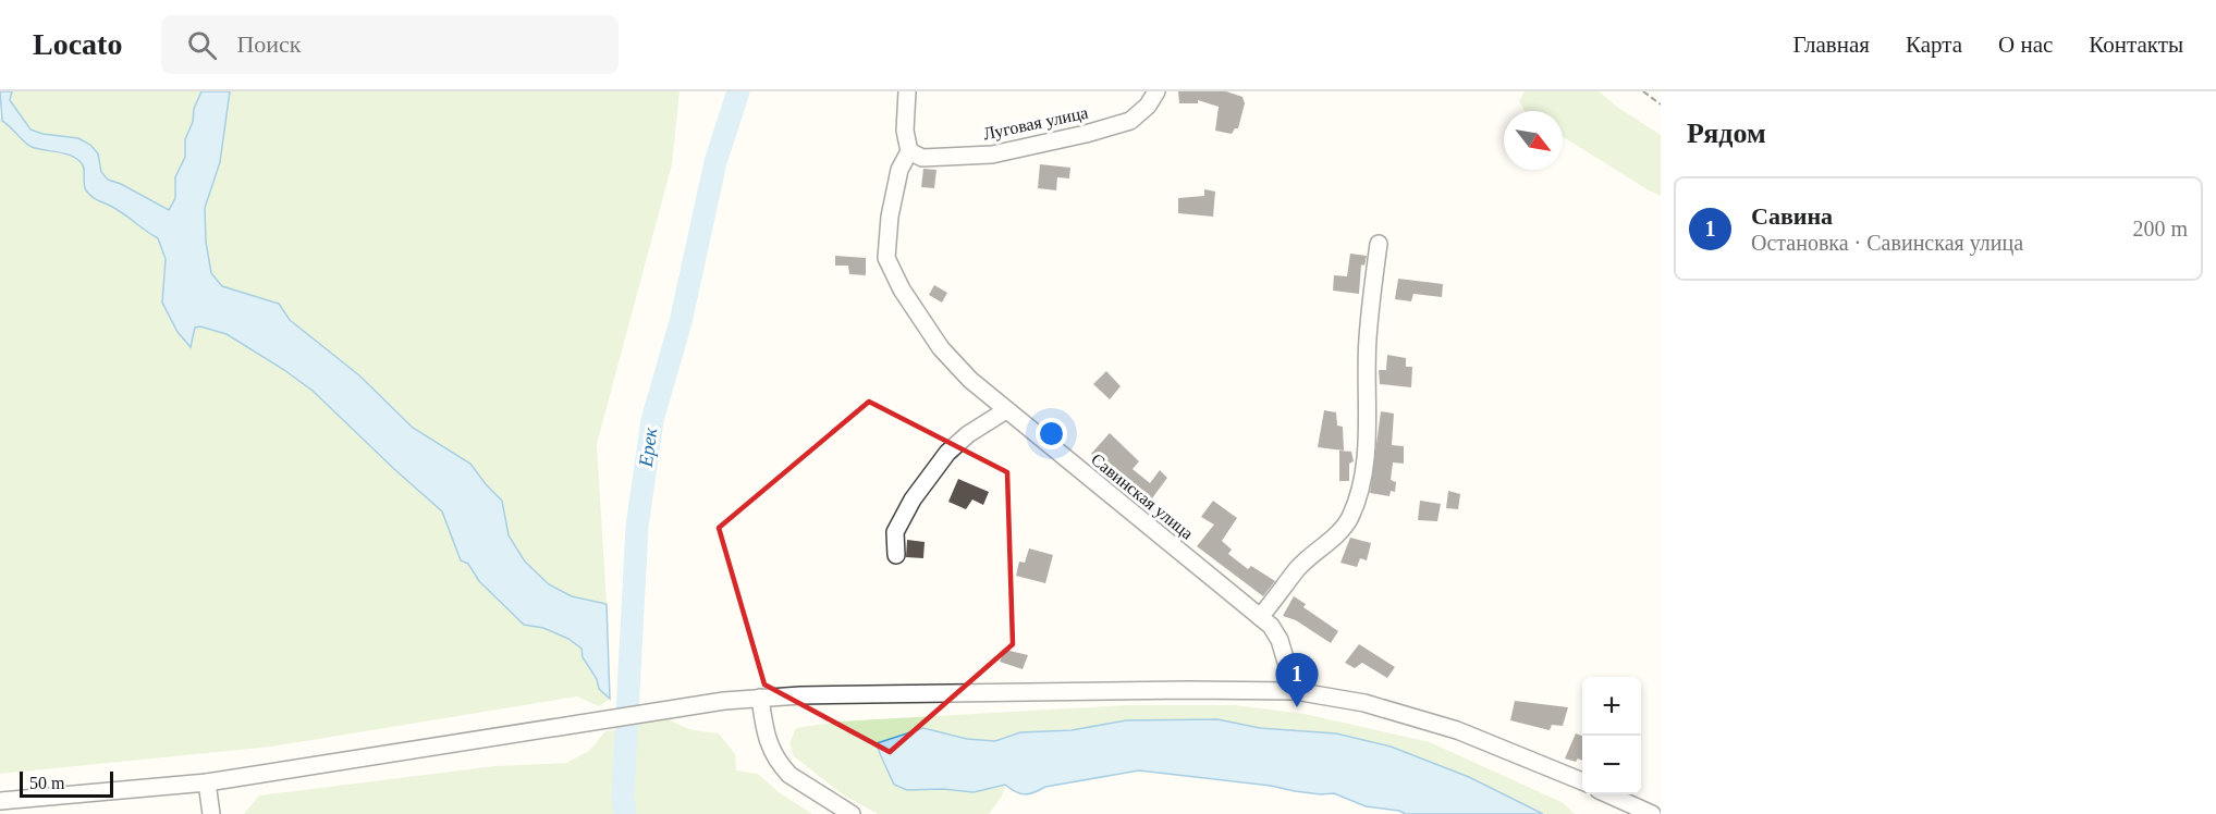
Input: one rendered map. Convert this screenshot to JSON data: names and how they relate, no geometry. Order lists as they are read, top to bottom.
{
  "streets": {
    "street": ["Луговая улица", "Савинская улица"]
  },
  "crossings": [
    ["Луговая улица", "Савинская улица"]
  ],
  "water": ["Ерек"],
  "scale_bar": "50 m",
  "north": "bottom right",
  "page": {
    "header": "Locato",
    "search": "Поиск",
    "nav": [
      "Главная",
      "Карта",
      "О нас",
      "Контакты"
    ],
    "heading": "Рядом",
    "list": [
      {
        "mark": "1",
        "name": "Савина",
        "note": "Остановка · Савинская улица",
        "value": "200 m"
      }
    ],
    "pins": "1",
    "map_buttons": ["+", "−"],
    "scale": "50 m"
  }
}
